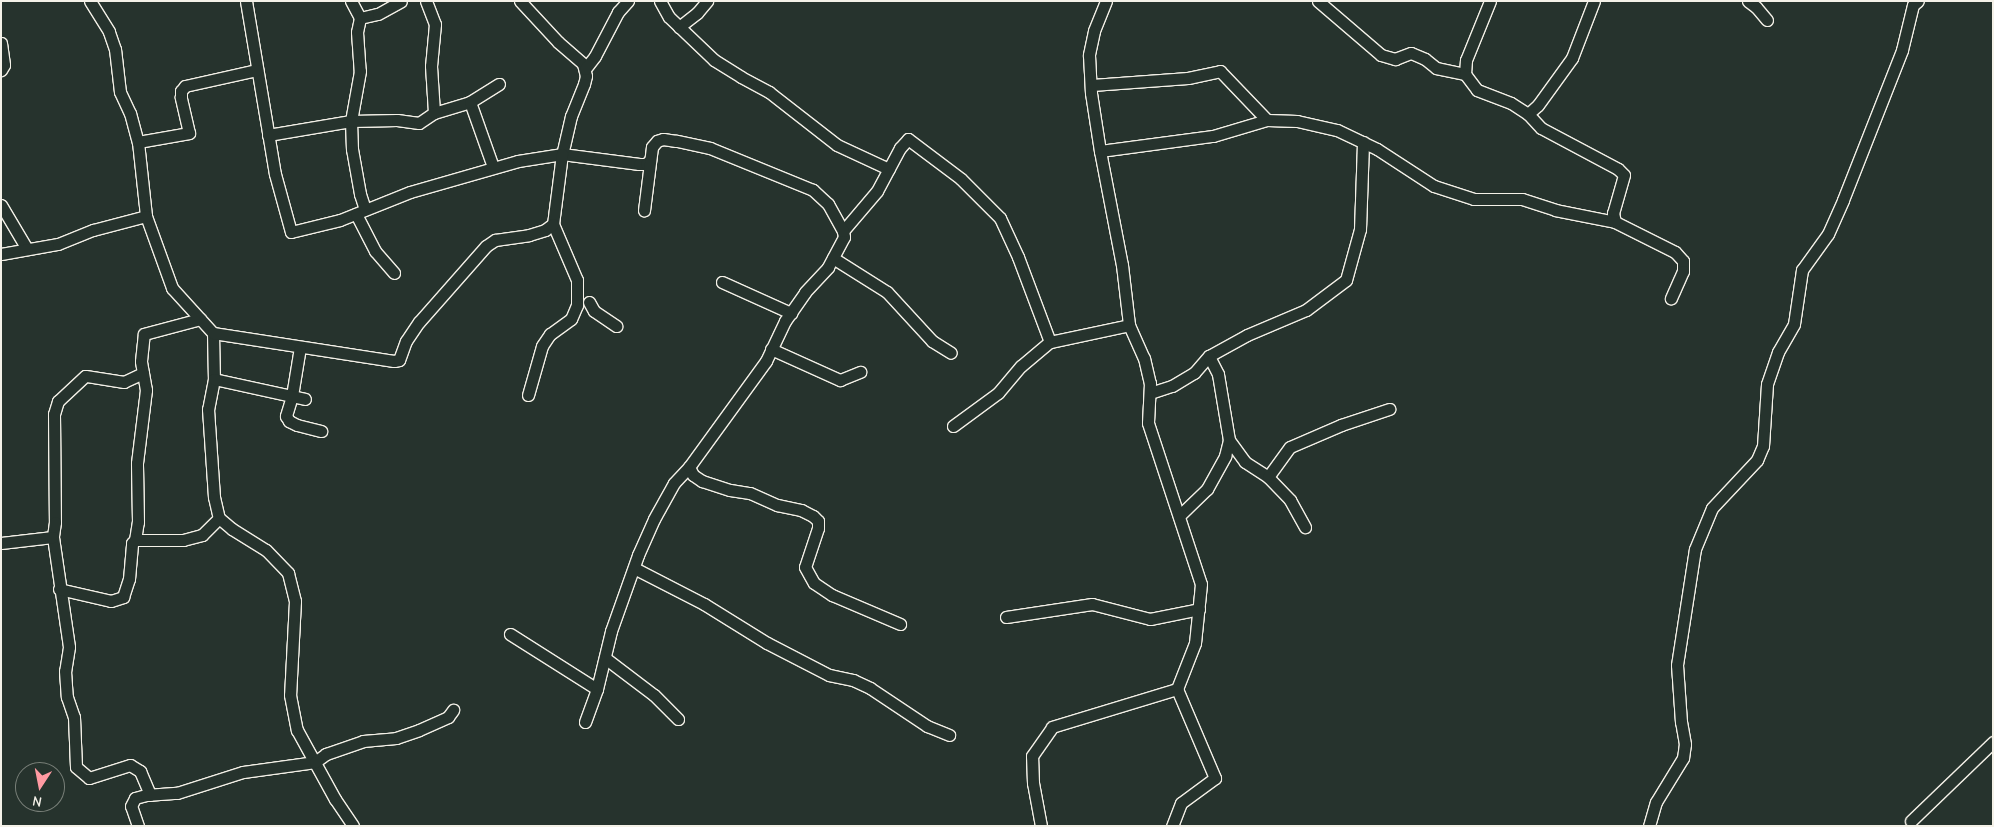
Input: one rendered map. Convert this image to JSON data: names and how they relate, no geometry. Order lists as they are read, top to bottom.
{
  "north": "bottom"
}
